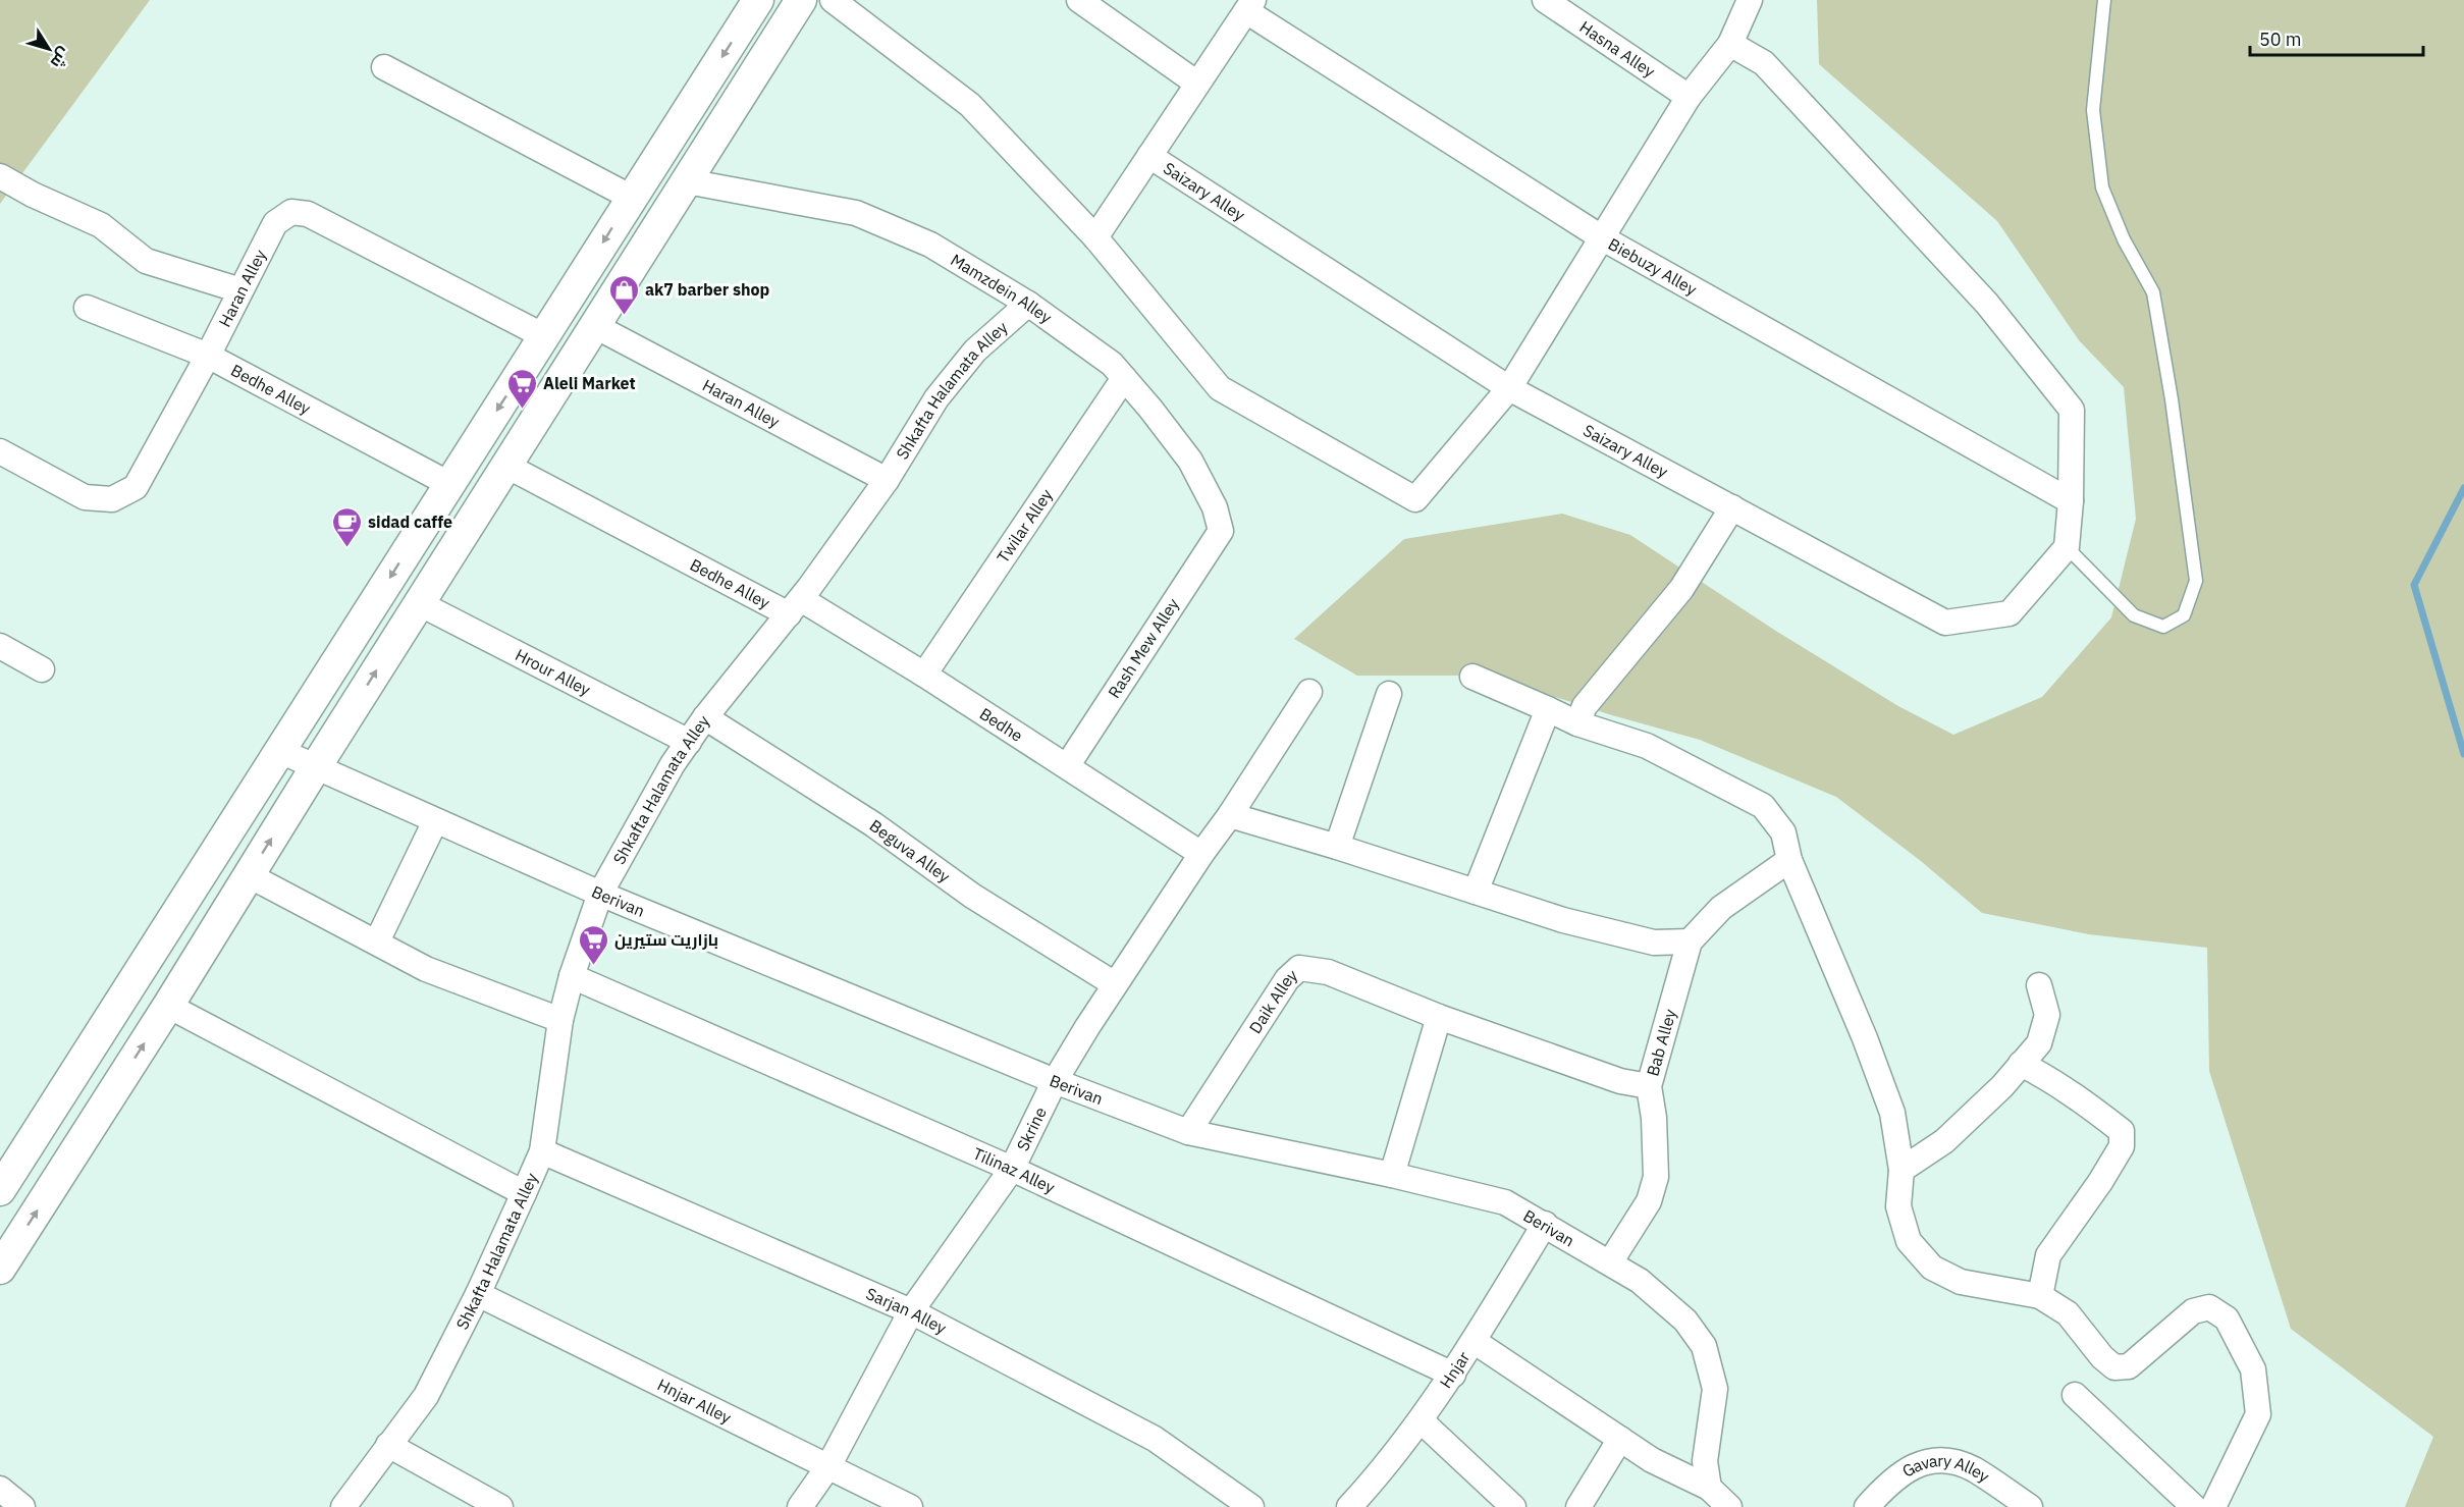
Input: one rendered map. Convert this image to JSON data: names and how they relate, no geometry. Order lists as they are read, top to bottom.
{
  "streets": {
    "street": [
      "Hasna Alley",
      "Saizary Alley",
      "Biebuzy Alley",
      "Haran Alley",
      "Mamzdein Alley",
      "Bedhe Alley",
      "Shkafta Halamata Alley",
      "Twilar Alley",
      "Rash Mew Alley",
      "Hrour Alley",
      "Bedhe",
      "Beguva Alley",
      "Berivan",
      "Daik Alley",
      "Bab Alley",
      "Skrine",
      "Tilinaz Alley",
      "Sarjan Alley",
      "Hnjar",
      "Hnjar Alley",
      "Gavary Alley"
    ]
  },
  "crossings": [
    ["Haran Alley", "Bedhe Alley"],
    ["Haran Alley", "Shkafta Halamata Alley"],
    ["Mamzdein Alley", "Shkafta Halamata Alley"],
    ["Mamzdein Alley", "Twilar Alley"],
    ["Mamzdein Alley", "Rash Mew Alley"],
    ["Bedhe Alley", "Shkafta Halamata Alley"],
    ["Bedhe Alley", "Bedhe"],
    ["Shkafta Halamata Alley", "Hrour Alley"],
    ["Shkafta Halamata Alley", "Bedhe"],
    ["Shkafta Halamata Alley", "Beguva Alley"],
    ["Shkafta Halamata Alley", "Berivan"],
    ["Shkafta Halamata Alley", "Tilinaz Alley"],
    ["Shkafta Halamata Alley", "Sarjan Alley"],
    ["Shkafta Halamata Alley", "Hnjar Alley"],
    ["Twilar Alley", "Bedhe"],
    ["Rash Mew Alley", "Bedhe"],
    ["Bedhe", "Skrine"],
    ["Beguva Alley", "Skrine"],
    ["Berivan", "Daik Alley"],
    ["Berivan", "Bab Alley"],
    ["Berivan", "Skrine"],
    ["Berivan", "Hnjar"],
    ["Daik Alley", "Bab Alley"],
    ["Skrine", "Tilinaz Alley"],
    ["Skrine", "Sarjan Alley"],
    ["Skrine", "Hnjar Alley"],
    ["Tilinaz Alley", "Hnjar"]
  ],
  "places": {
    "shop": ["ak7 barber shop"],
    "supermarket": ["Aleli Market", "بازاريت ستيرين"],
    "cafe": ["sidad caffe"]
  },
  "scale_bar": "50 m",
  "north": "bottom right"
}
